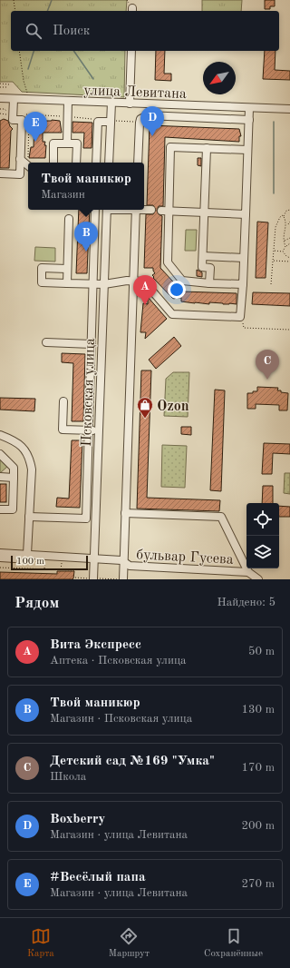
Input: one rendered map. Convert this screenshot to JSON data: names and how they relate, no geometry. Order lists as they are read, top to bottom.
{
  "streets": {
    "street": ["улица Левитана", "Псковская улица", "бульвар Гусева"]
  },
  "crossings": [
    ["Псковская улица", "бульвар Гусева"]
  ],
  "places": {
    "shop": ["Ozon"]
  },
  "scale_bar": "100 m",
  "north": "bottom left",
  "page": {
    "search": "Поиск",
    "pins": [
      "D",
      "E",
      "B",
      "A",
      "C"
    ],
    "popup": ["Твой маникюр", "Магазин"],
    "scale": "100 m",
    "heading": ["Рядом", "Найдено: 5"],
    "list": [
      {
        "mark": "A",
        "name": "Вита Экспресс",
        "note": "Аптека · Псковская улица",
        "value": "50 m"
      },
      {
        "mark": "B",
        "name": "Твой маникюр",
        "note": "Магазин · Псковская улица",
        "value": "130 m"
      },
      {
        "mark": "C",
        "name": "Детский сад №169 \"Умка\"",
        "note": "Школа",
        "value": "170 m"
      },
      {
        "mark": "D",
        "name": "Boxberry",
        "note": "Магазин · улица Левитана",
        "value": "200 m"
      },
      {
        "mark": "E",
        "name": "#Весёлый папа",
        "note": "Магазин · улица Левитана",
        "value": "270 m"
      }
    ],
    "nav": ["Карта", "Маршрут", "Сохранённые"]
  }
}
